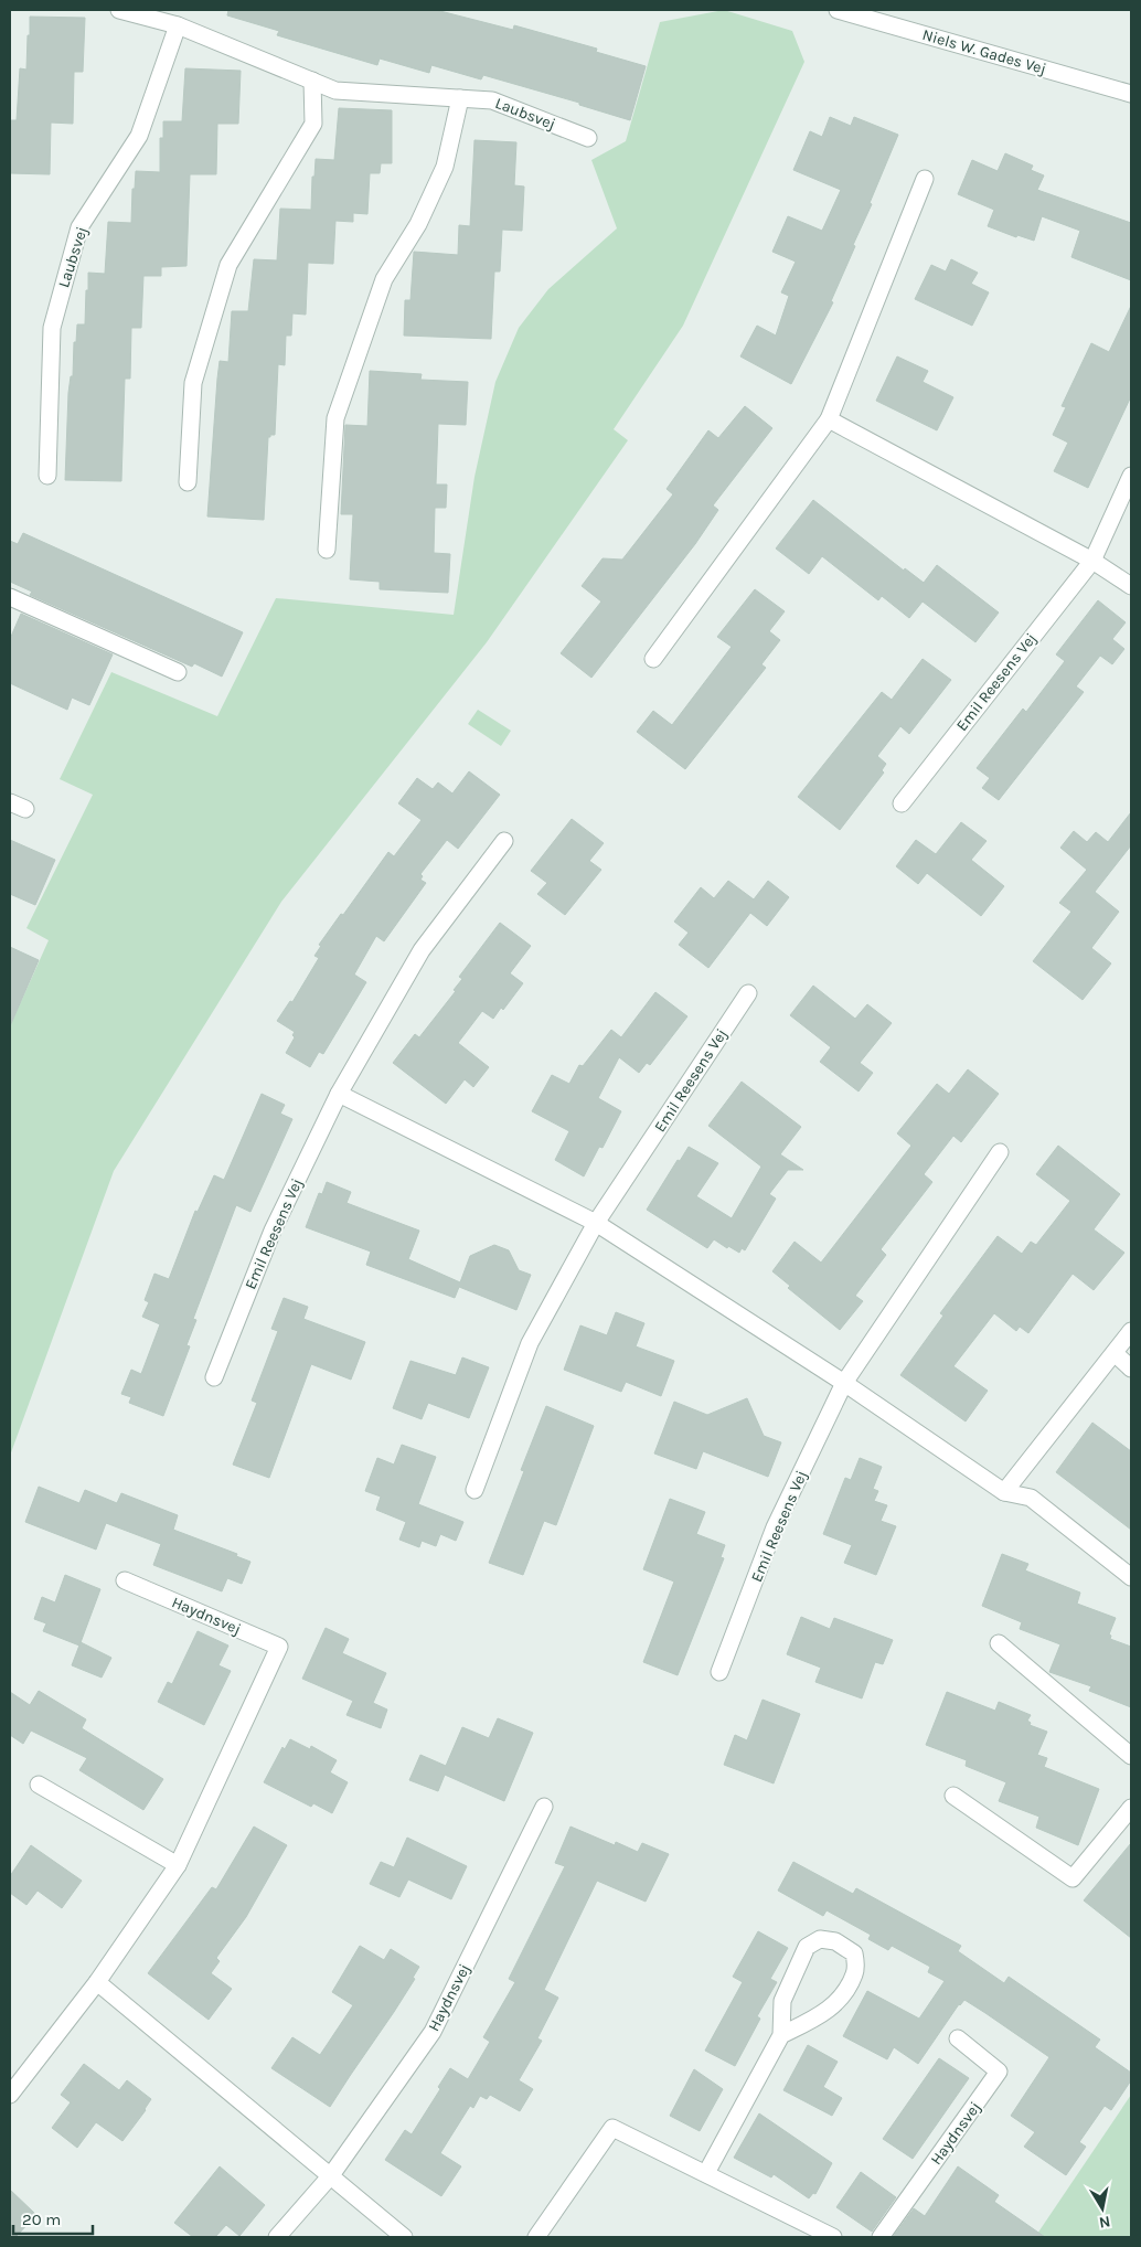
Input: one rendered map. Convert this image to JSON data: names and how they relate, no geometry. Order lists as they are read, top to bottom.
{
  "streets": {
    "street": [
      "Niels W. Gades Vej",
      "Laubsvej",
      "Emil Reesens Vej",
      "Haydnsvej"
    ]
  },
  "scale_bar": "20 m",
  "north": "bottom"
}
